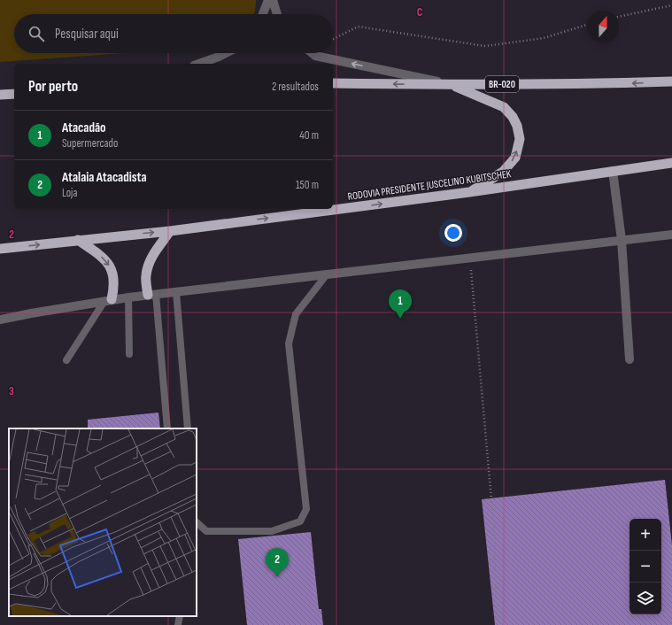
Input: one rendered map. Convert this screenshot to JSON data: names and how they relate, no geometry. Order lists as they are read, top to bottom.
{
  "streets": {
    "highway": ["BR-020", "RODOVIA PRESIDENTE JUSCELINO KUBITSCHEK"]
  },
  "one_way": ["RODOVIA PRESIDENTE JUSCELINO KUBITSCHEK"],
  "north": "top",
  "page": {
    "search": "Pesquisar aqui",
    "heading": ["Por perto", "2 resultados"],
    "list": [
      {
        "mark": "1",
        "name": "Atacadão",
        "note": "Supermercado",
        "value": "40 m"
      },
      {
        "mark": "2",
        "name": "Atalaia Atacadista",
        "note": "Loja",
        "value": "150 m"
      }
    ],
    "pins": ["1", "2"],
    "map_buttons": ["+", "−"]
  },
  "grid": {
    "columns": ["C"],
    "rows": ["2", "3"]
  }
}
